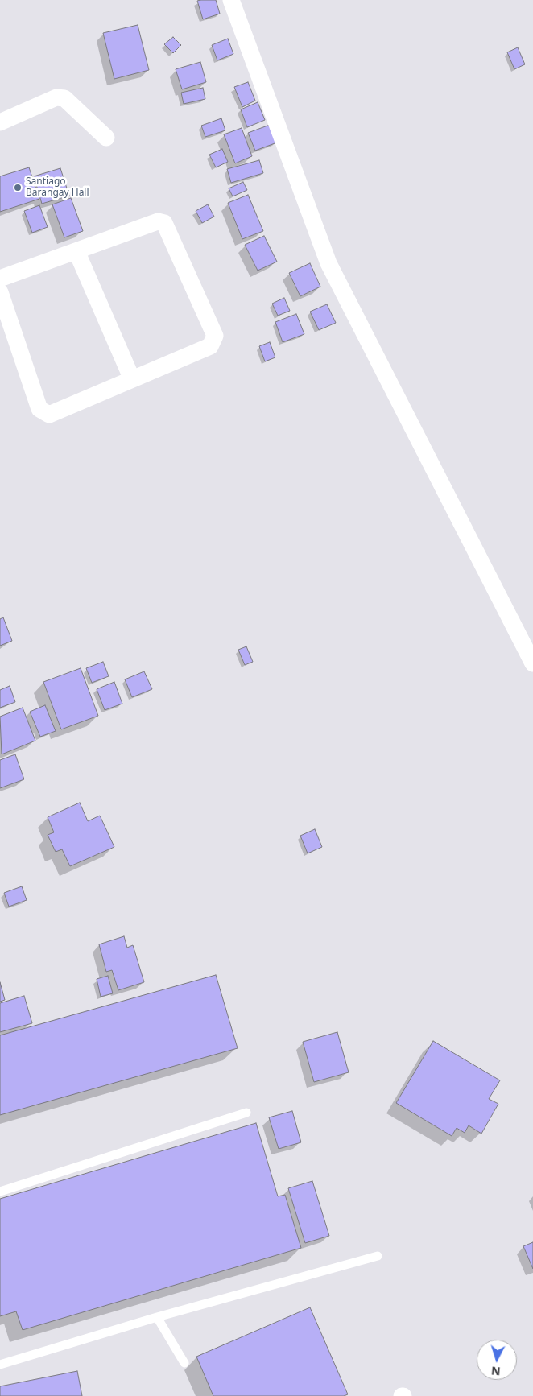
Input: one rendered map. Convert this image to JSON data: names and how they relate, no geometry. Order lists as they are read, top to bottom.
{
  "places": ["Santiago Barangay Hall"],
  "north": "bottom"
}
